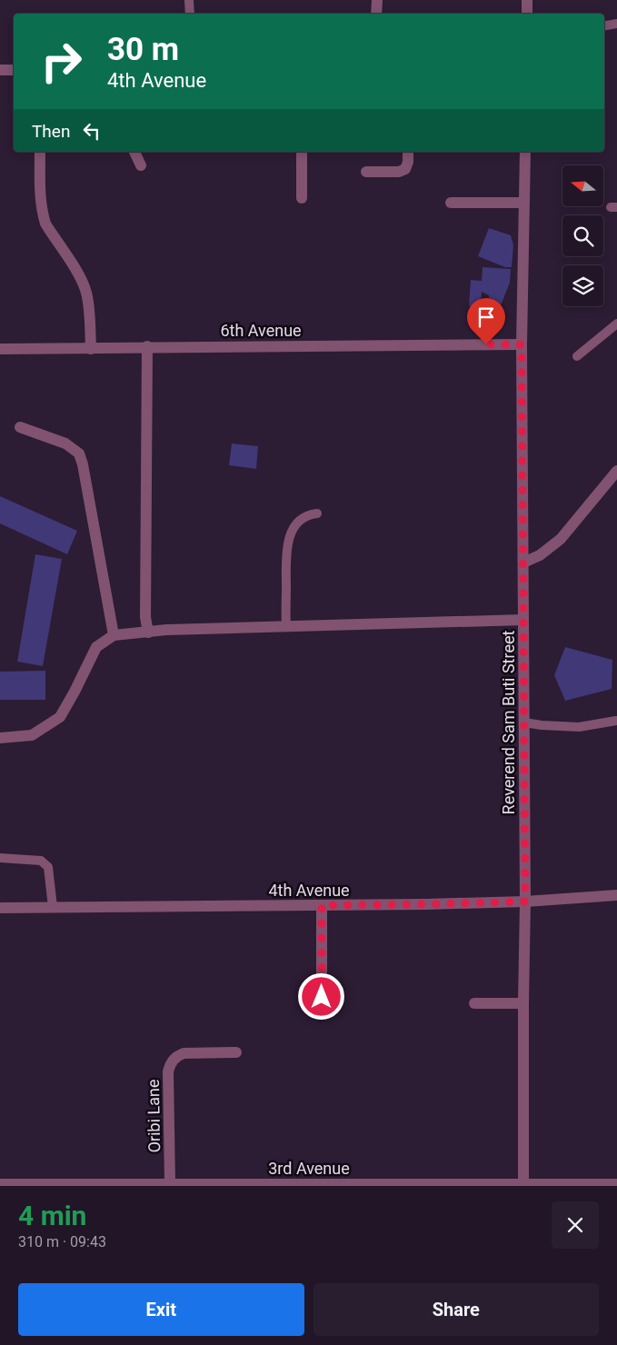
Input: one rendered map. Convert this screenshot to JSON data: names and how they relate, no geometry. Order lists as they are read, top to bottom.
{
  "streets": {
    "street": [
      "6th Avenue",
      "Reverend Sam Buti Street",
      "4th Avenue",
      "Oribi Lane",
      "3rd Avenue"
    ]
  },
  "crossings": [
    ["6th Avenue", "Reverend Sam Buti Street"],
    ["Reverend Sam Buti Street", "4th Avenue"],
    ["Reverend Sam Buti Street", "3rd Avenue"],
    ["Oribi Lane", "3rd Avenue"]
  ],
  "north": "left",
  "page": {
    "turn": ["30 m", "4th Avenue"],
    "then": "Then",
    "heading": ["4 min", "310 m · 09:43"],
    "buttons": ["Exit", "Share"]
  }
}
